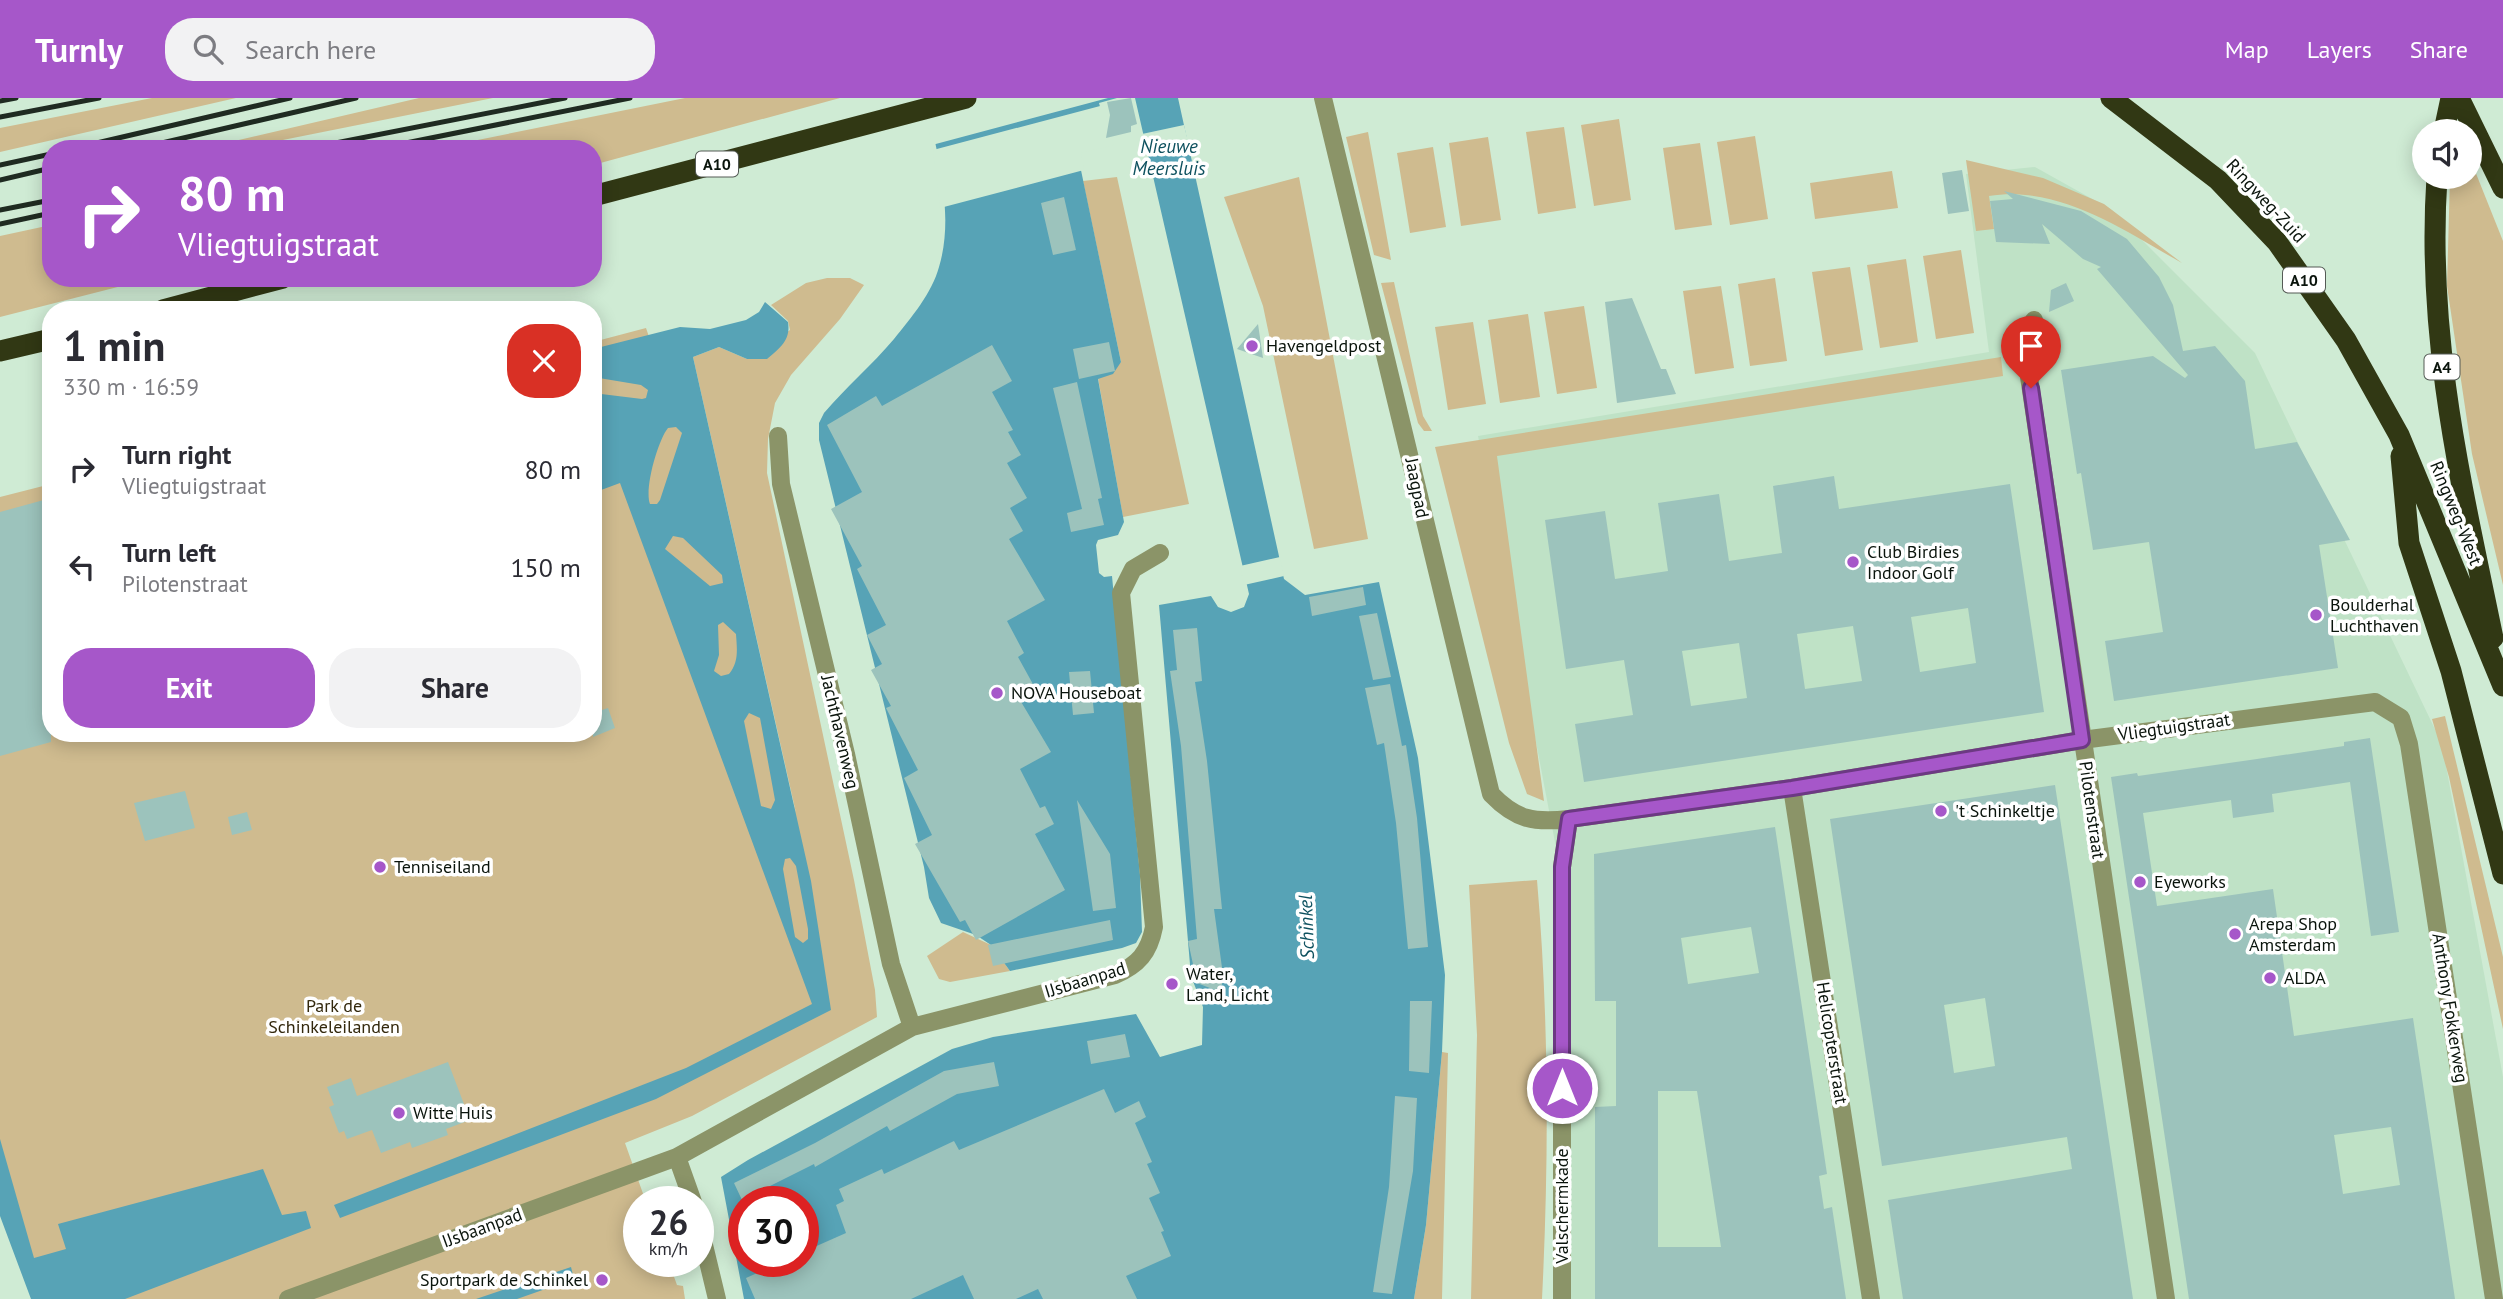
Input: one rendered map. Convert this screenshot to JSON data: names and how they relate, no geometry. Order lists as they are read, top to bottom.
{
  "streets": {
    "highway": [
      "A10",
      "Ringweg-Zuid",
      "A4",
      "Ringweg-West"
    ],
    "street": [
      "Jaagpad",
      "Vliegtuigstraat",
      "Jachthavenweg",
      "Pilotenstraat",
      "IJsbaanpad",
      "Anthony Fokkerweg",
      "Helicopterstraat",
      "Valschermkade"
    ]
  },
  "crossings": [
    ["A10", "Ringweg-Zuid"],
    ["A10", "Ringweg-West"],
    ["Ringweg-Zuid", "Ringweg-West"],
    ["A4", "Ringweg-West"],
    ["Jaagpad", "Vliegtuigstraat"],
    ["Jaagpad", "Valschermkade"],
    ["Vliegtuigstraat", "Pilotenstraat"],
    ["Vliegtuigstraat", "Anthony Fokkerweg"],
    ["Vliegtuigstraat", "Helicopterstraat"],
    ["Vliegtuigstraat", "Valschermkade"],
    ["Jachthavenweg", "IJsbaanpad"]
  ],
  "water": ["Nieuwe Meersluis", "Schinkel"],
  "parks": ["Park de Schinkeleilanden"],
  "places": [
    "Havengeldpost",
    "Club Birdies Indoor Golf",
    "Boulderhal Luchthaven",
    "NOVA Houseboat",
    "'t Schinkeltje",
    "Tenniseiland",
    "Eyeworks",
    "Arepa Shop Amsterdam",
    "ALDA",
    "Water, Land, Licht",
    "Witte Huis",
    "Sportpark de Schinkel"
  ],
  "page": {
    "header": "Turnly",
    "search": "Search here",
    "nav": ["Map", "Layers", "Share"],
    "turn": ["80 m", "Vliegtuigstraat"],
    "heading": ["1 min", "330 m · 16:59"],
    "list": [
      {
        "name": "Turn right",
        "note": "Vliegtuigstraat",
        "value": "80 m"
      },
      {
        "name": "Turn left",
        "note": "Pilotenstraat",
        "value": "150 m"
      }
    ],
    "buttons": ["Exit", "Share"],
    "speed": "26 km/h",
    "limit": "30"
  }
}
